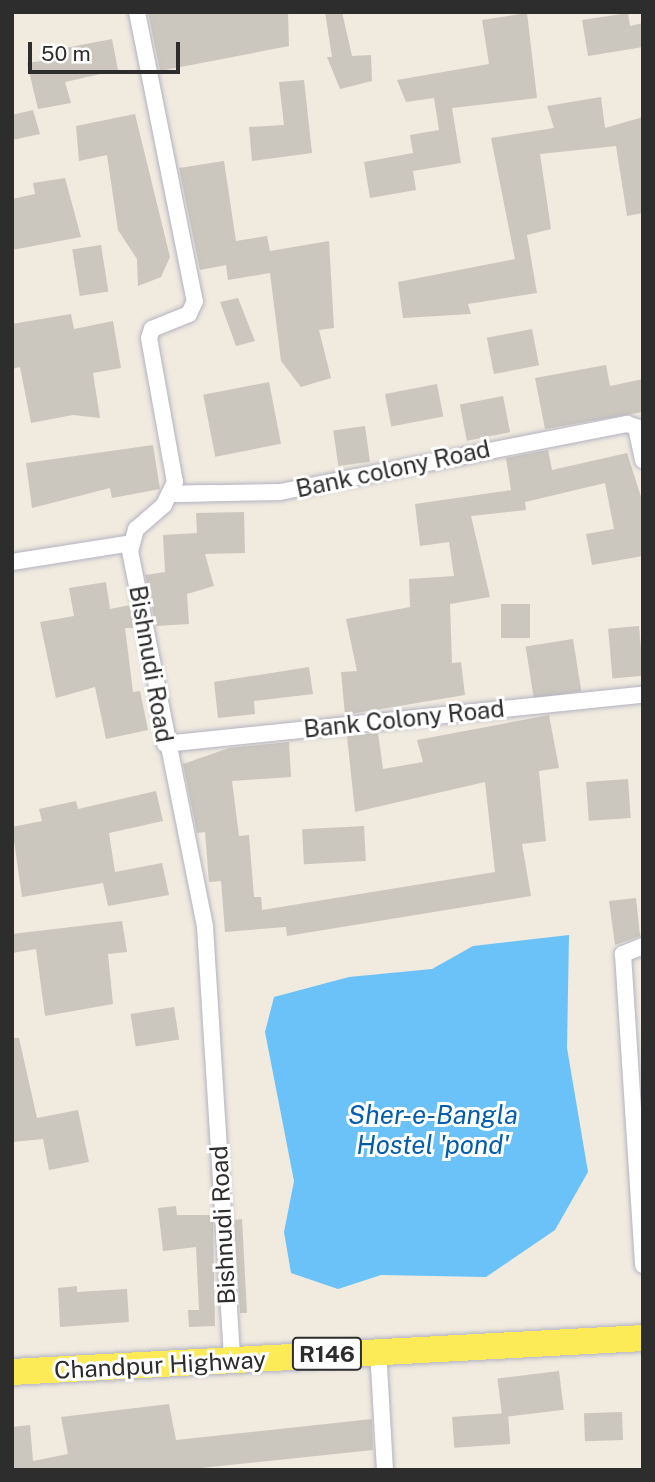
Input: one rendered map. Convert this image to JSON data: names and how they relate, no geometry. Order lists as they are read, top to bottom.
{
  "streets": {
    "main road": ["R146", "Chandpur Highway"],
    "street": ["Bank colony Road", "Bishnudi Road", "Bank Colony Road"]
  },
  "crossings": [
    ["Bishnudi Road", "Bank Colony Road"],
    ["Bishnudi Road", "Chandpur Highway"]
  ],
  "water": ["Sher-e-Bangla Hostel 'pond'"],
  "scale_bar": "50 m"
}
